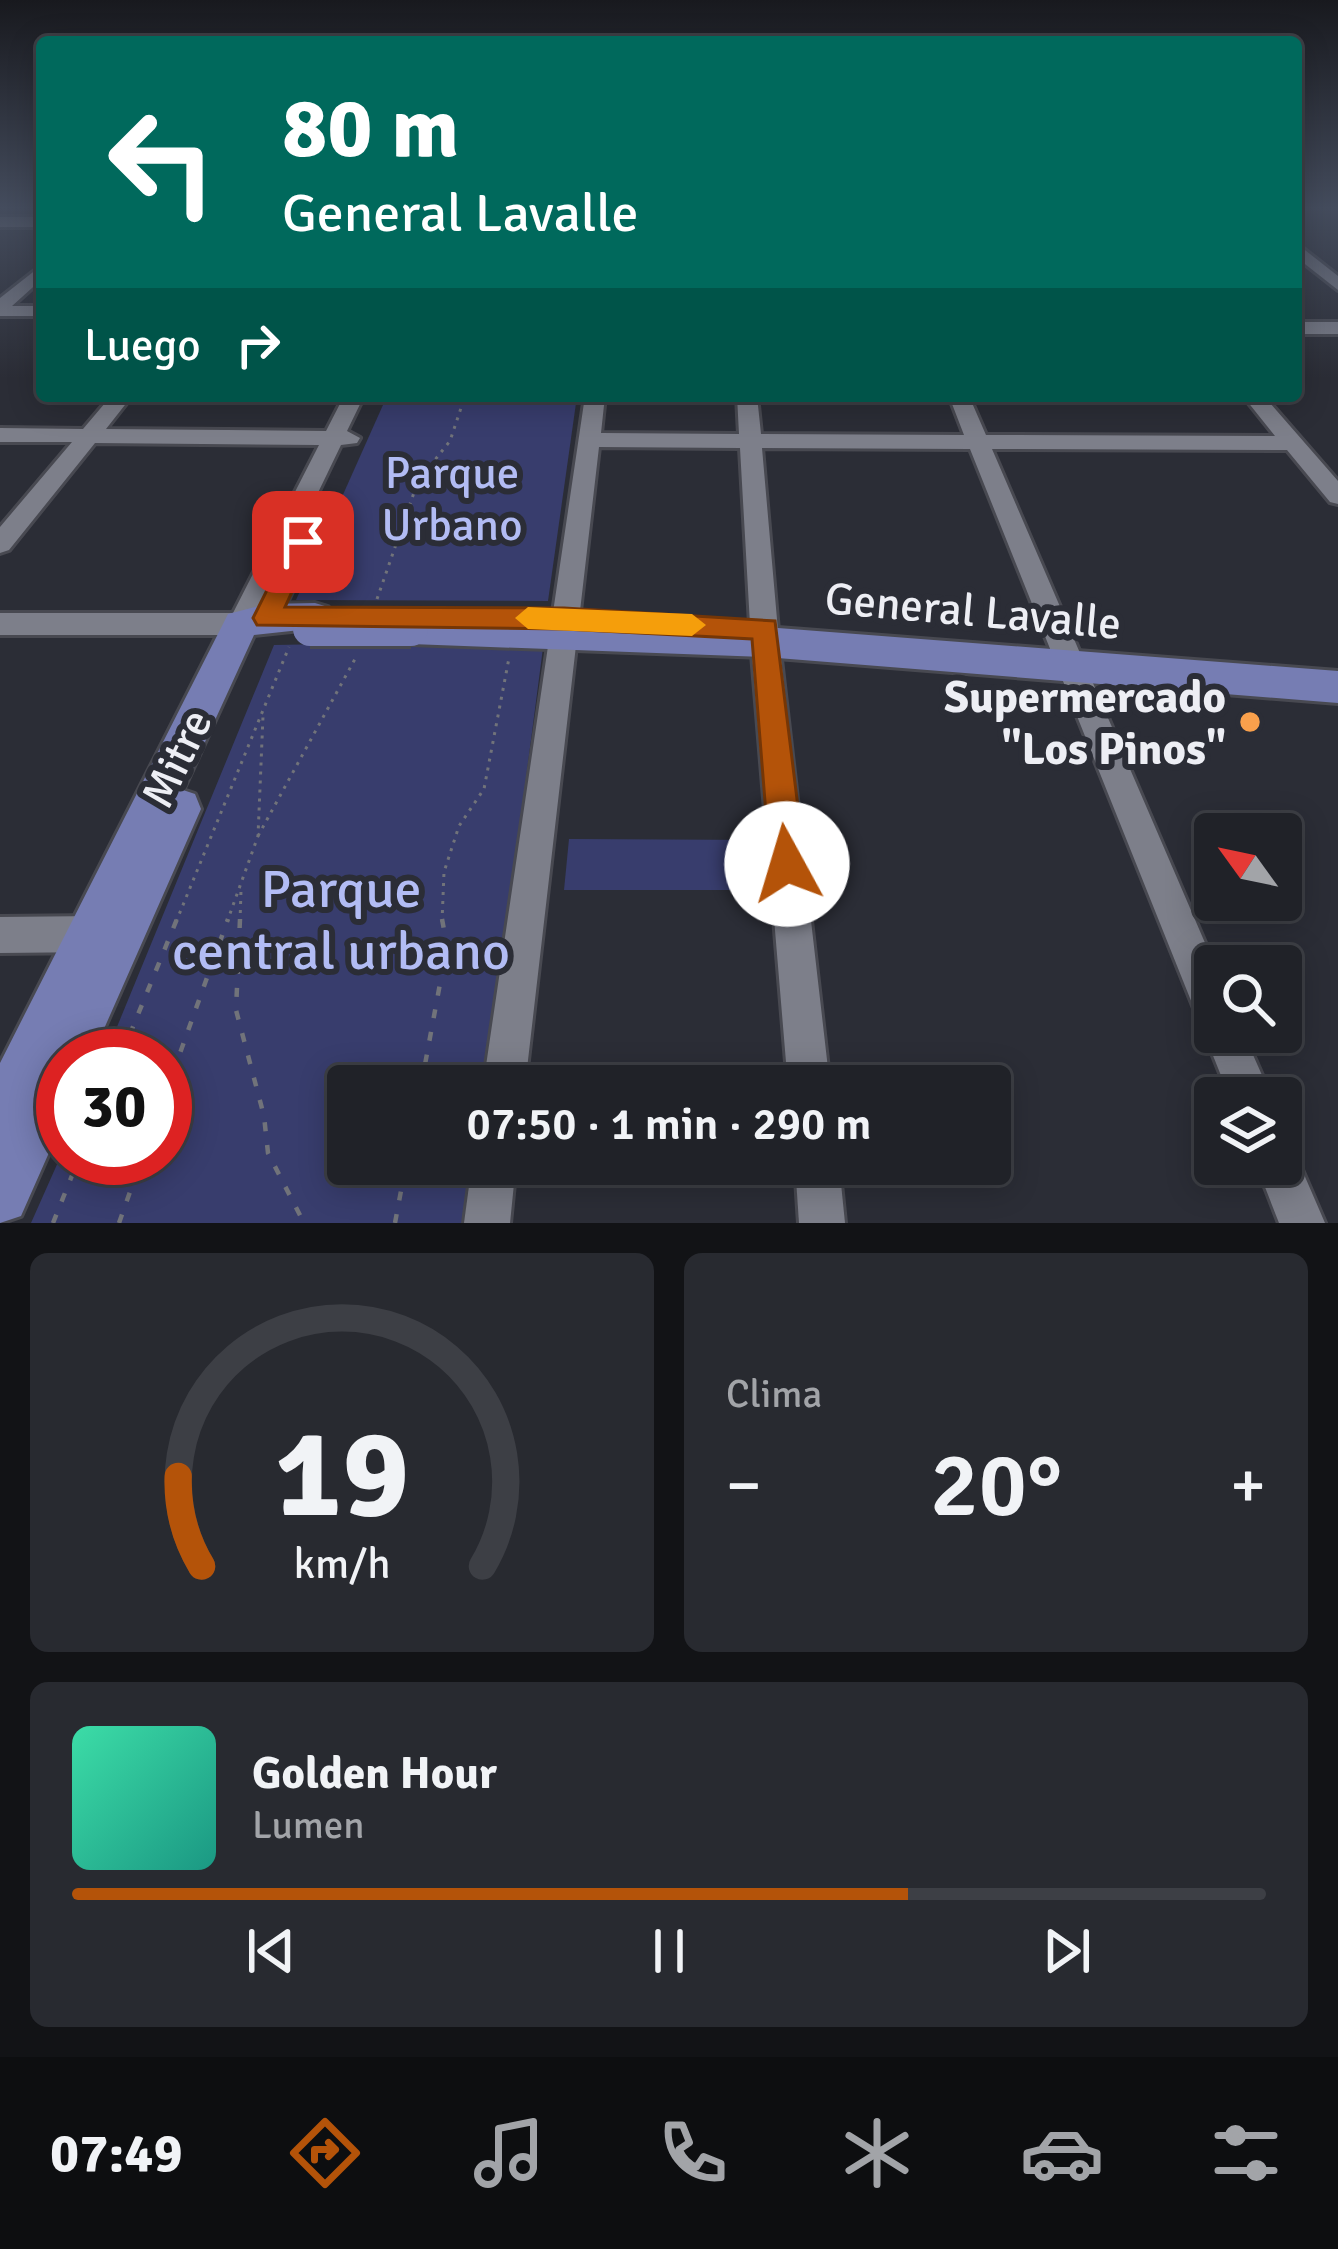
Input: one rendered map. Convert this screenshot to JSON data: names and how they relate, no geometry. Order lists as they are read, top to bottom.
{
  "streets": {
    "main road": ["General Lavalle", "Mitre"]
  },
  "crossings": [
    ["General Lavalle", "Mitre"]
  ],
  "parks": ["Parque Urbano", "Parque central urbano"],
  "places": ["Supermercado \"Los Pinos\""],
  "north": "top left",
  "page": {
    "turn": ["80 m", "General Lavalle"],
    "then": "Luego",
    "limit": "30",
    "trip": "07:50 · 1 min · 290 m",
    "tile": "Clima",
    "heat": ["−", "20°", "+"],
    "song": ["Golden Hour", "Lumen"],
    "tabs": "07:49",
    "gauge": ["19", "km/h"]
  }
}
